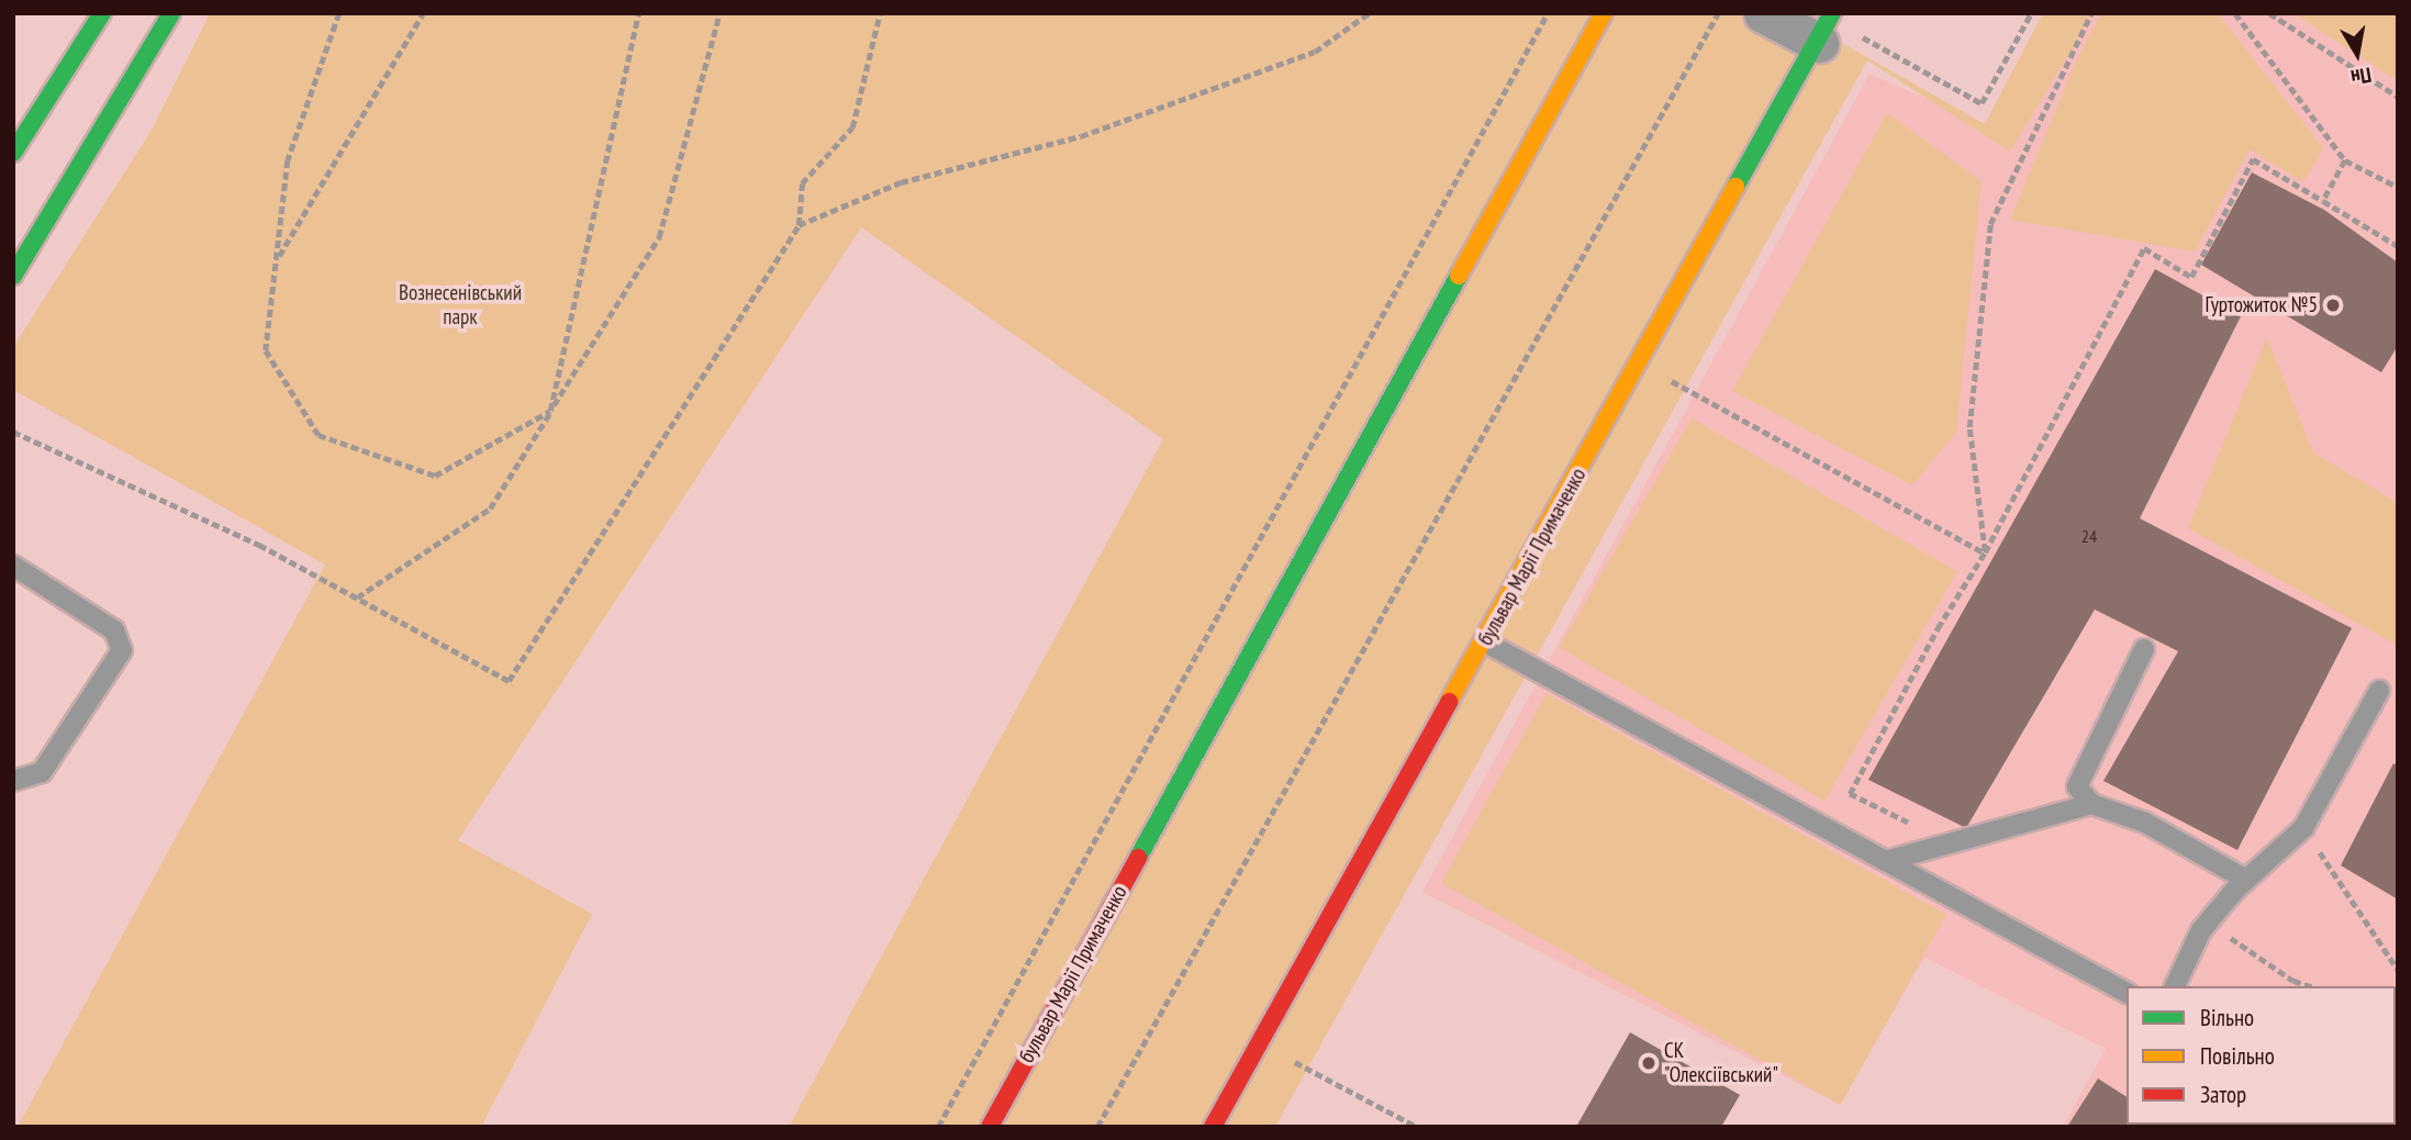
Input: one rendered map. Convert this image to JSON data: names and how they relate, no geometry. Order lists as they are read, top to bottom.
{
  "streets": {
    "street": ["бульвар Марії Примаченко"]
  },
  "parks": ["Вознесенівський парк"],
  "places": ["Гуртожиток №5", "СК \"Олексіївський\""],
  "house_numbers": ["24"],
  "legend": ["Вільно", "Повільно", "Затор"],
  "north": "bottom"
}
